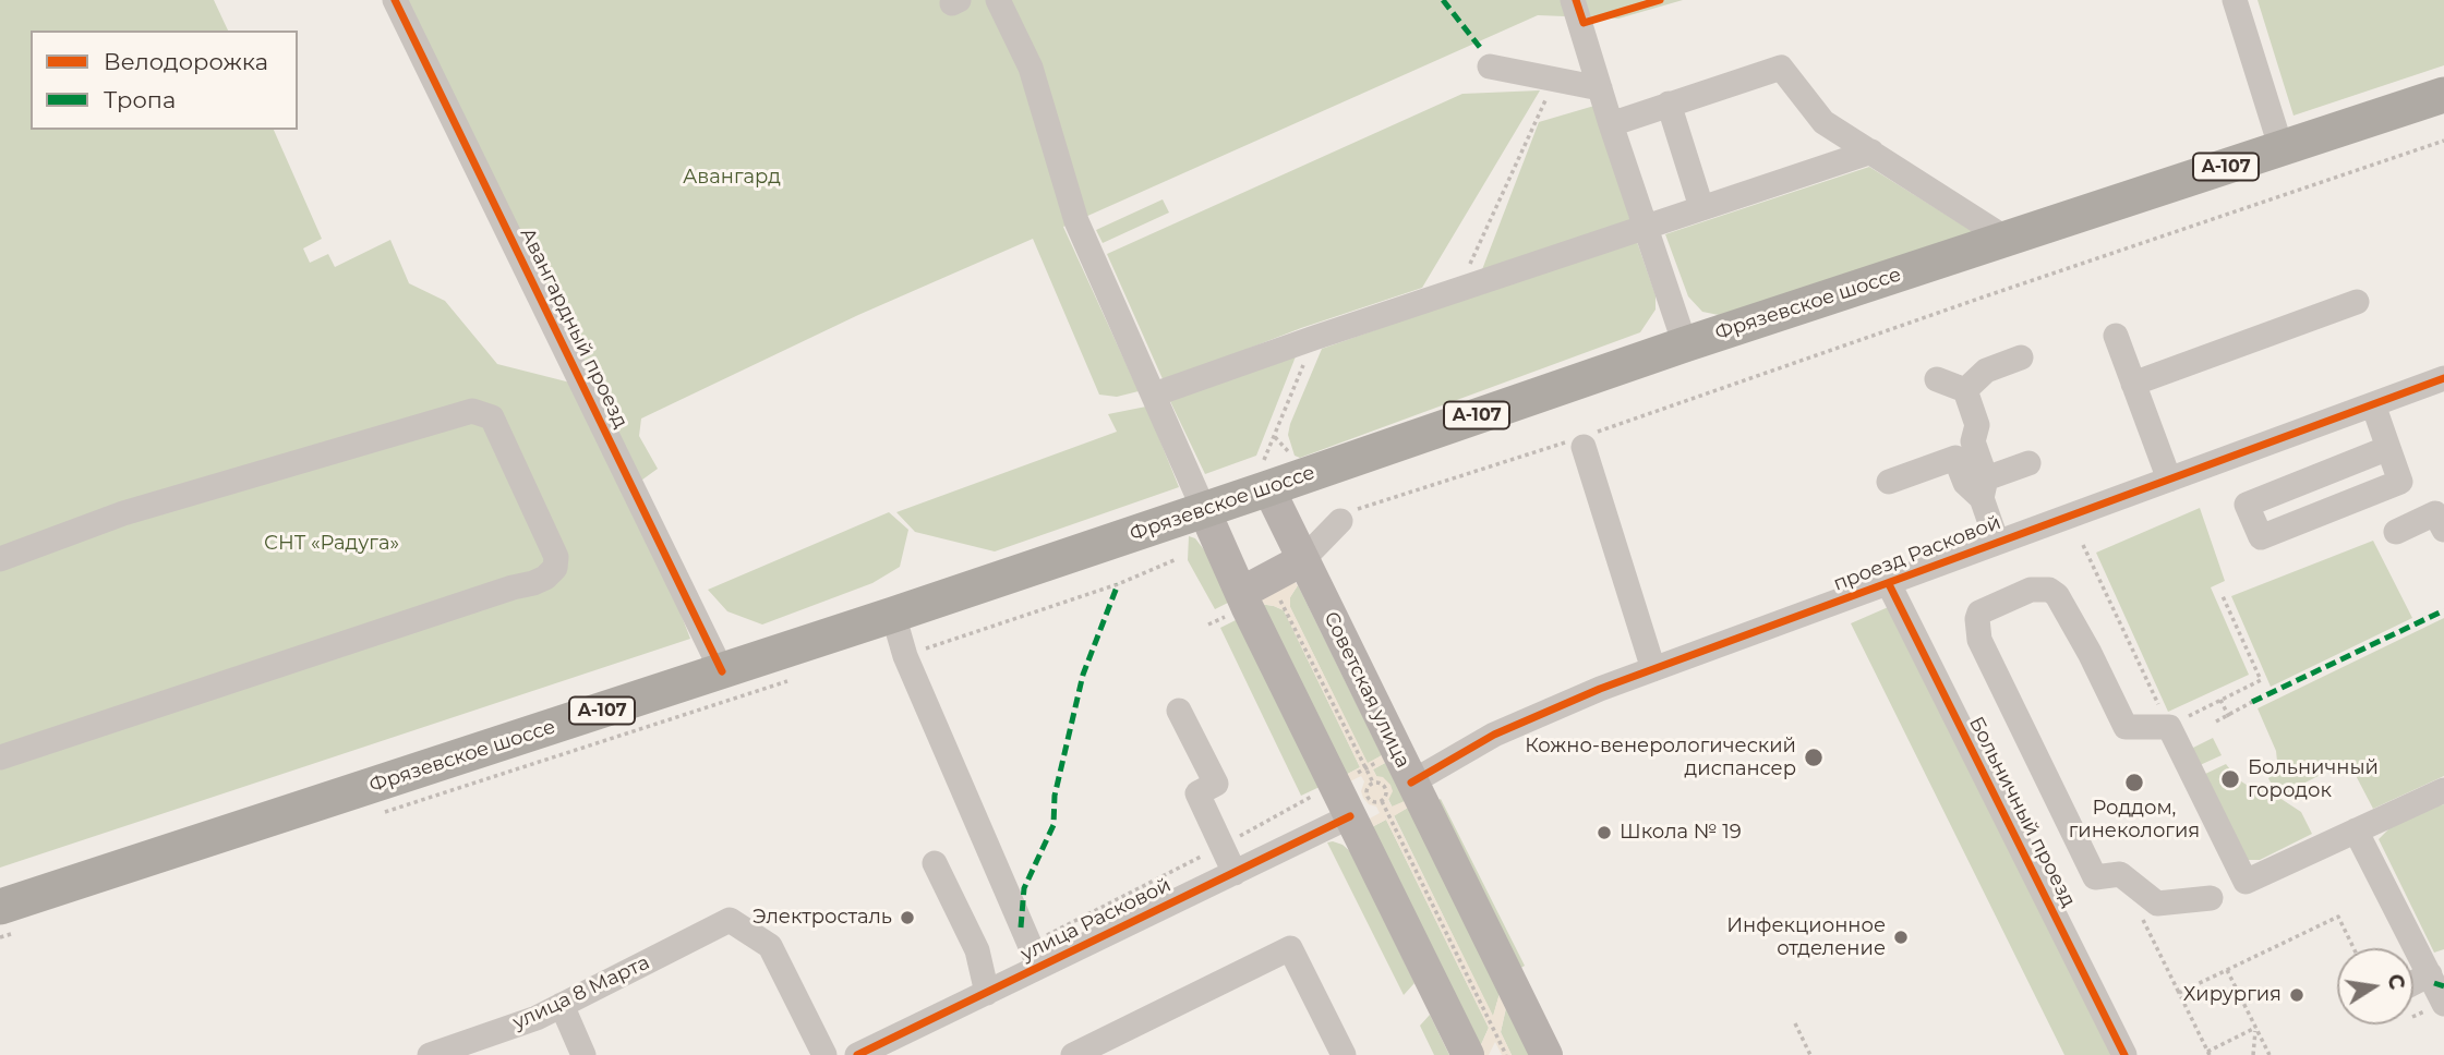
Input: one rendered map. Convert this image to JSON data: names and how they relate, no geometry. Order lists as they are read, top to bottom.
{
  "streets": {
    "highway": ["А-107", "Фрязевское шоссе"],
    "main road": ["Советская улица"],
    "street": [
      "Авангардный проезд",
      "проезд Расковой",
      "Больничный проезд",
      "улица Расковой",
      "улица 8 Марта"
    ]
  },
  "crossings": [
    ["Фрязевское шоссе", "Авангардный проезд"],
    ["Фрязевское шоссе", "Советская улица"],
    ["проезд Расковой", "Советская улица"],
    ["проезд Расковой", "Больничный проезд"]
  ],
  "parks": ["Авангард", "СНТ «Радуга»"],
  "places": [
    "Кожно-венерологический диспансер",
    "Больничный городок",
    "Роддом, гинекология",
    "Школа № 19",
    "Электросталь",
    "Инфекционное отделение",
    "Хирургия"
  ],
  "legend": ["Велодорожка", "Тропа"],
  "north": "right"
}
